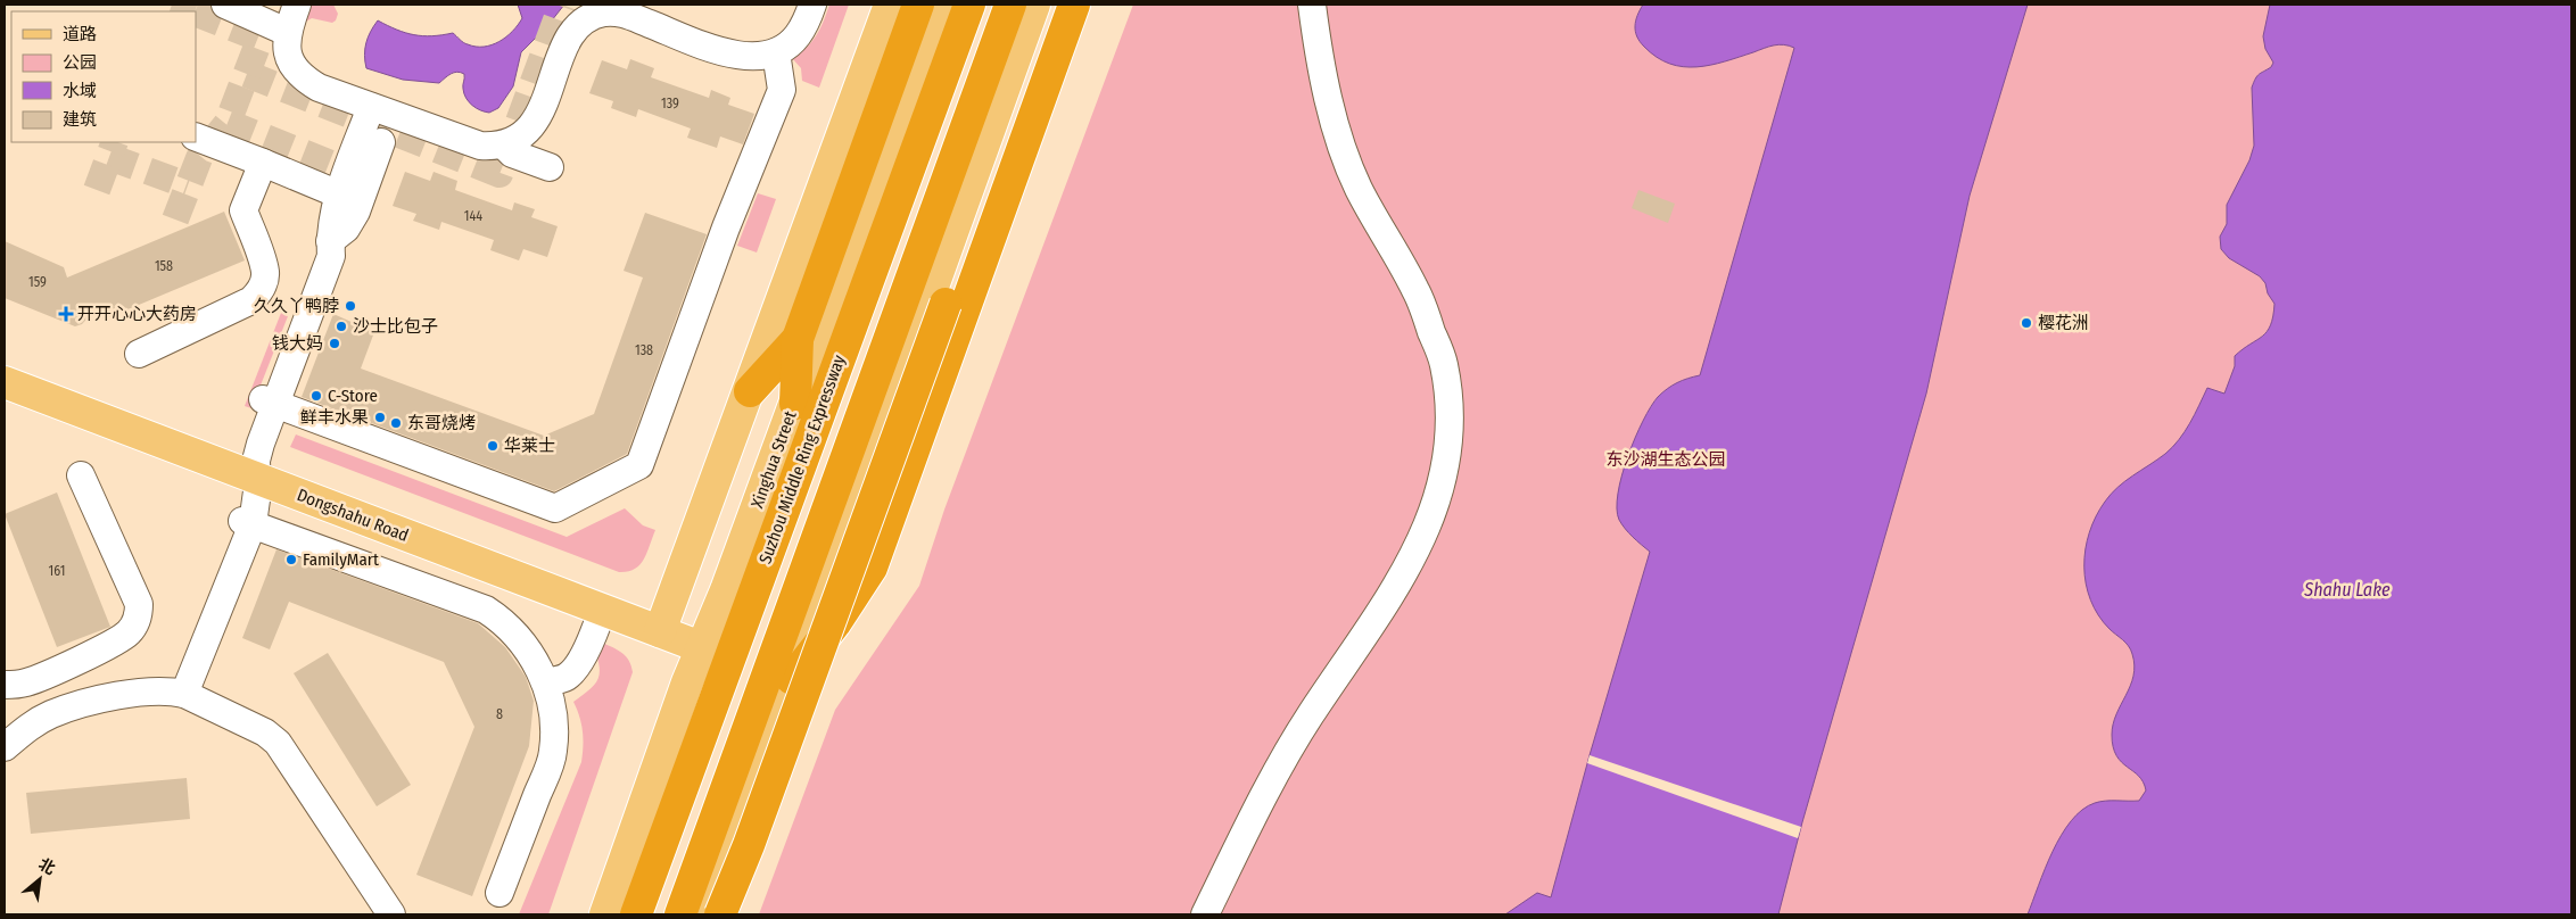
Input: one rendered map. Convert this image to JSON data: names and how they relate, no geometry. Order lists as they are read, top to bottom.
{
  "streets": {
    "highway": ["Suzhou Middle Ring Expressway"],
    "main road": ["Xinghua Street", "Dongshahu Road"]
  },
  "crossings": [
    ["Xinghua Street", "Dongshahu Road"]
  ],
  "water": ["Shahu Lake"],
  "parks": ["东沙湖生态公园"],
  "places": {
    "other": [
      "久久丫鸭脖",
      "樱花洲",
      "沙士比包子",
      "钱大妈",
      "C-Store",
      "鲜丰水果",
      "东哥烧烤",
      "华莱士",
      "FamilyMart"
    ],
    "health": ["开开心心大药房"]
  },
  "house_numbers": [
    "139",
    "144",
    "158",
    "159",
    "138",
    "161",
    "8"
  ],
  "legend": [
    "道路",
    "公园",
    "水域",
    "建筑"
  ],
  "north": "top right"
}
